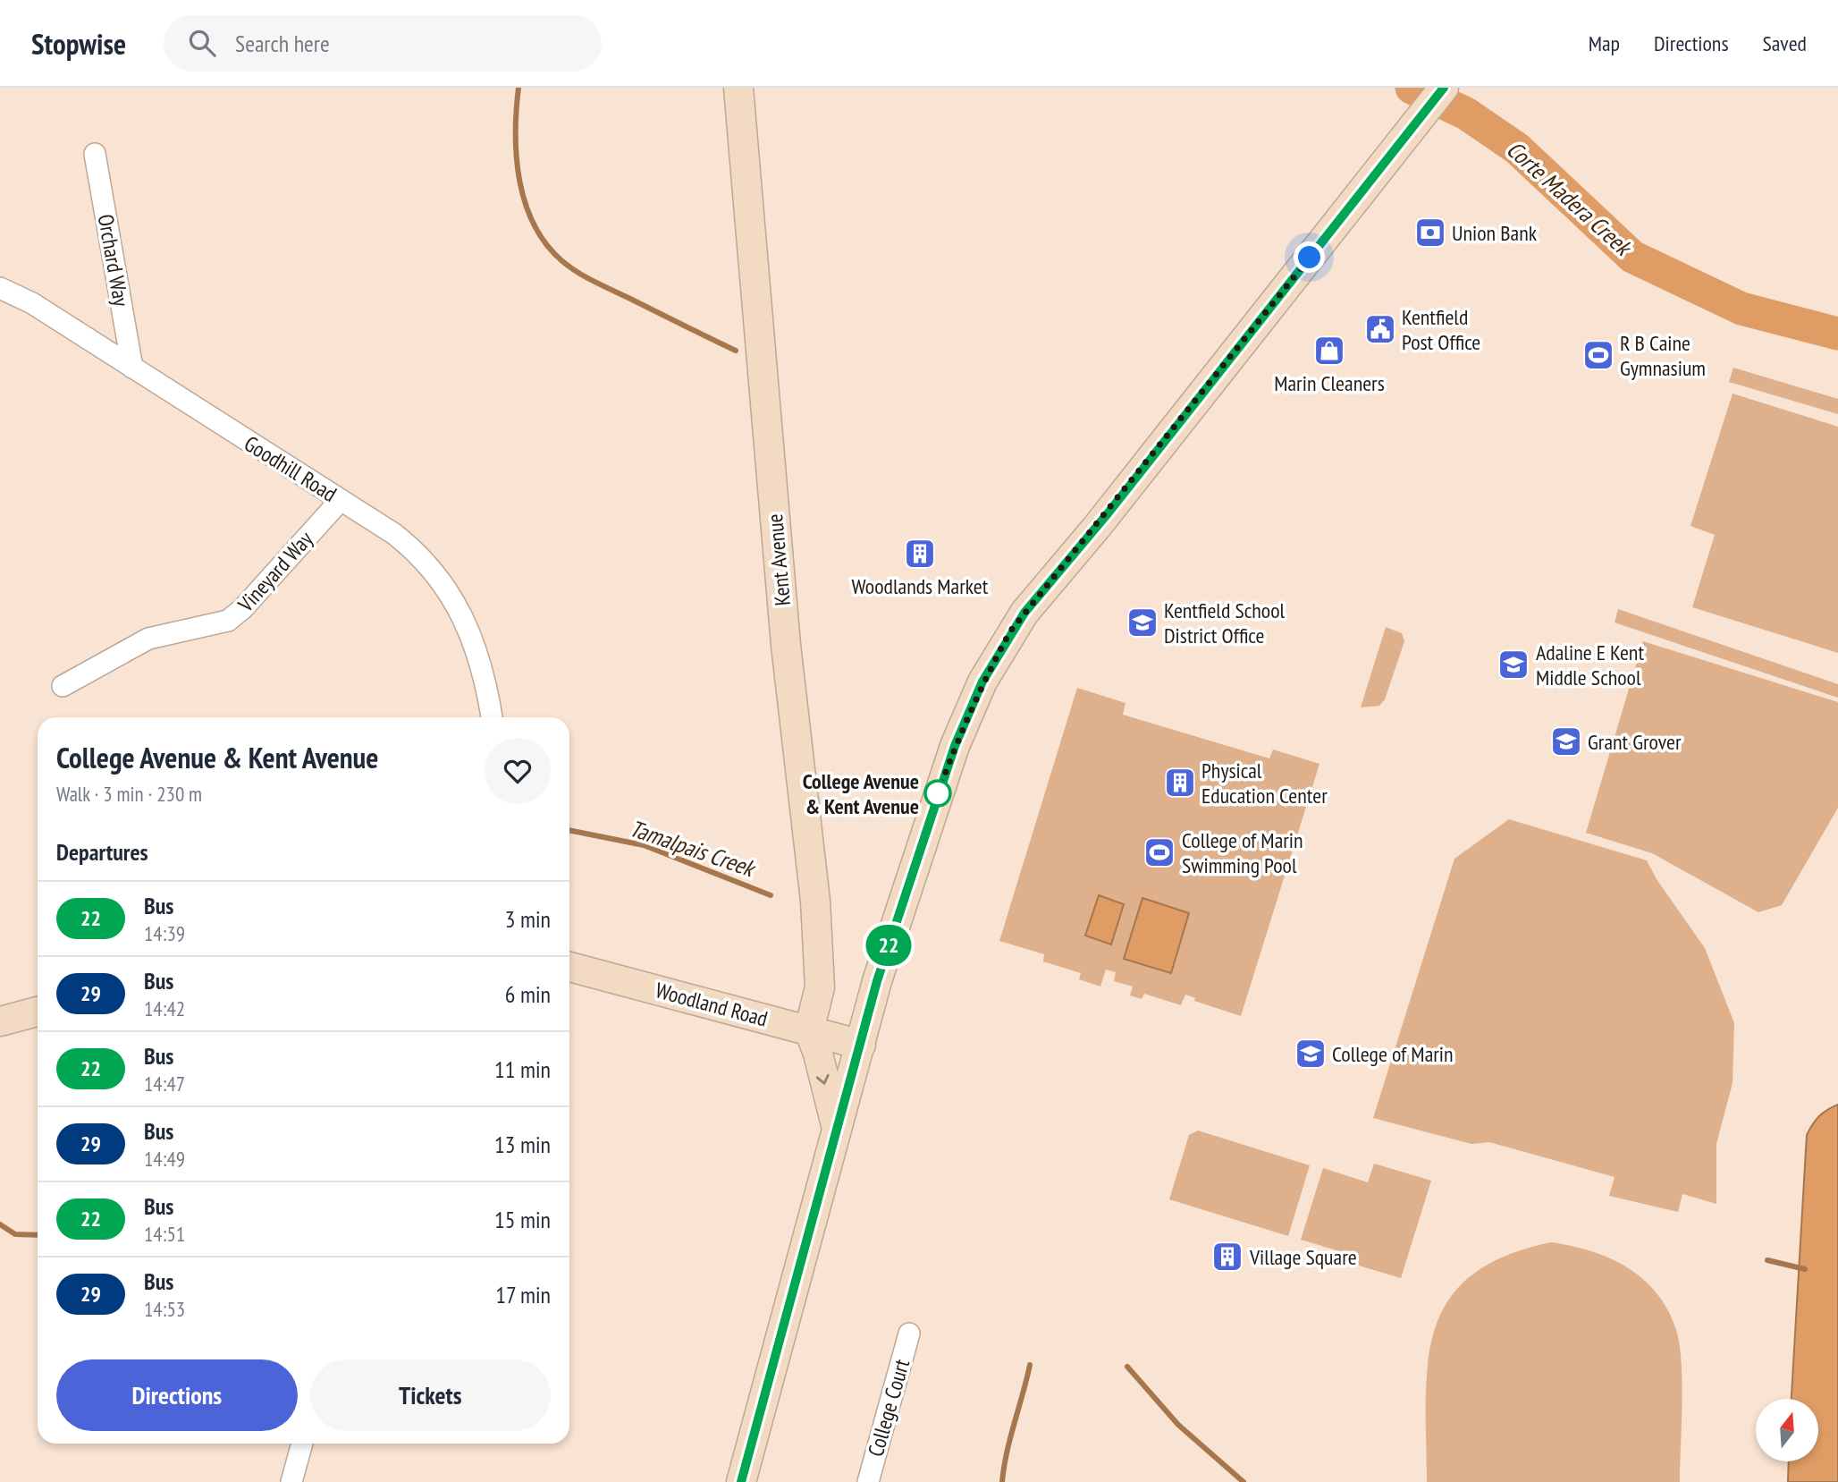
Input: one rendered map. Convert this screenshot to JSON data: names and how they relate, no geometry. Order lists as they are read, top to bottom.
{
  "streets": {
    "main road": ["Kent Avenue", "Woodland Road"],
    "street": [
      "Orchard Way",
      "Goodhill Road",
      "Vineyard Way",
      "College Court"
    ]
  },
  "crossings": [
    ["Orchard Way", "Goodhill Road"],
    ["Goodhill Road", "Vineyard Way"],
    ["Kent Avenue", "Woodland Road"]
  ],
  "water": ["Corte Madera Creek", "Tamalpais Creek"],
  "places": {
    "bank": ["Union Bank"],
    "public building": ["Kentfield Post Office"],
    "shop": ["Marin Cleaners"],
    "sports": ["R B Caine Gymnasium", "College of Marin Swimming Pool"],
    "building": ["Woodlands Market", "Physical Education Center", "Village Square"],
    "school or university": [
      "Kentfield School District Office",
      "Adaline E Kent Middle School",
      "Grant Grover",
      "College of Marin"
    ],
    "other": ["College Avenue & Kent Avenue"]
  },
  "lines": ["bus line 22"],
  "north": "top",
  "page": {
    "header": "Stopwise",
    "search": "Search here",
    "nav": ["Map", "Directions", "Saved"],
    "on_map": "22",
    "heading": [
      ["College Avenue & Kent Avenue", "Walk · 3 min · 230 m"],
      "Departures"
    ],
    "list": [
      {
        "mark": "22",
        "name": "Bus",
        "note": "14:39",
        "value": "3 min"
      },
      {
        "mark": "29",
        "name": "Bus",
        "note": "14:42",
        "value": "6 min"
      },
      {
        "mark": "22",
        "name": "Bus",
        "note": "14:47",
        "value": "11 min"
      },
      {
        "mark": "29",
        "name": "Bus",
        "note": "14:49",
        "value": "13 min"
      },
      {
        "mark": "22",
        "name": "Bus",
        "note": "14:51",
        "value": "15 min"
      },
      {
        "mark": "29",
        "name": "Bus",
        "note": "14:53",
        "value": "17 min"
      }
    ],
    "buttons": ["Directions", "Tickets"]
  }
}
